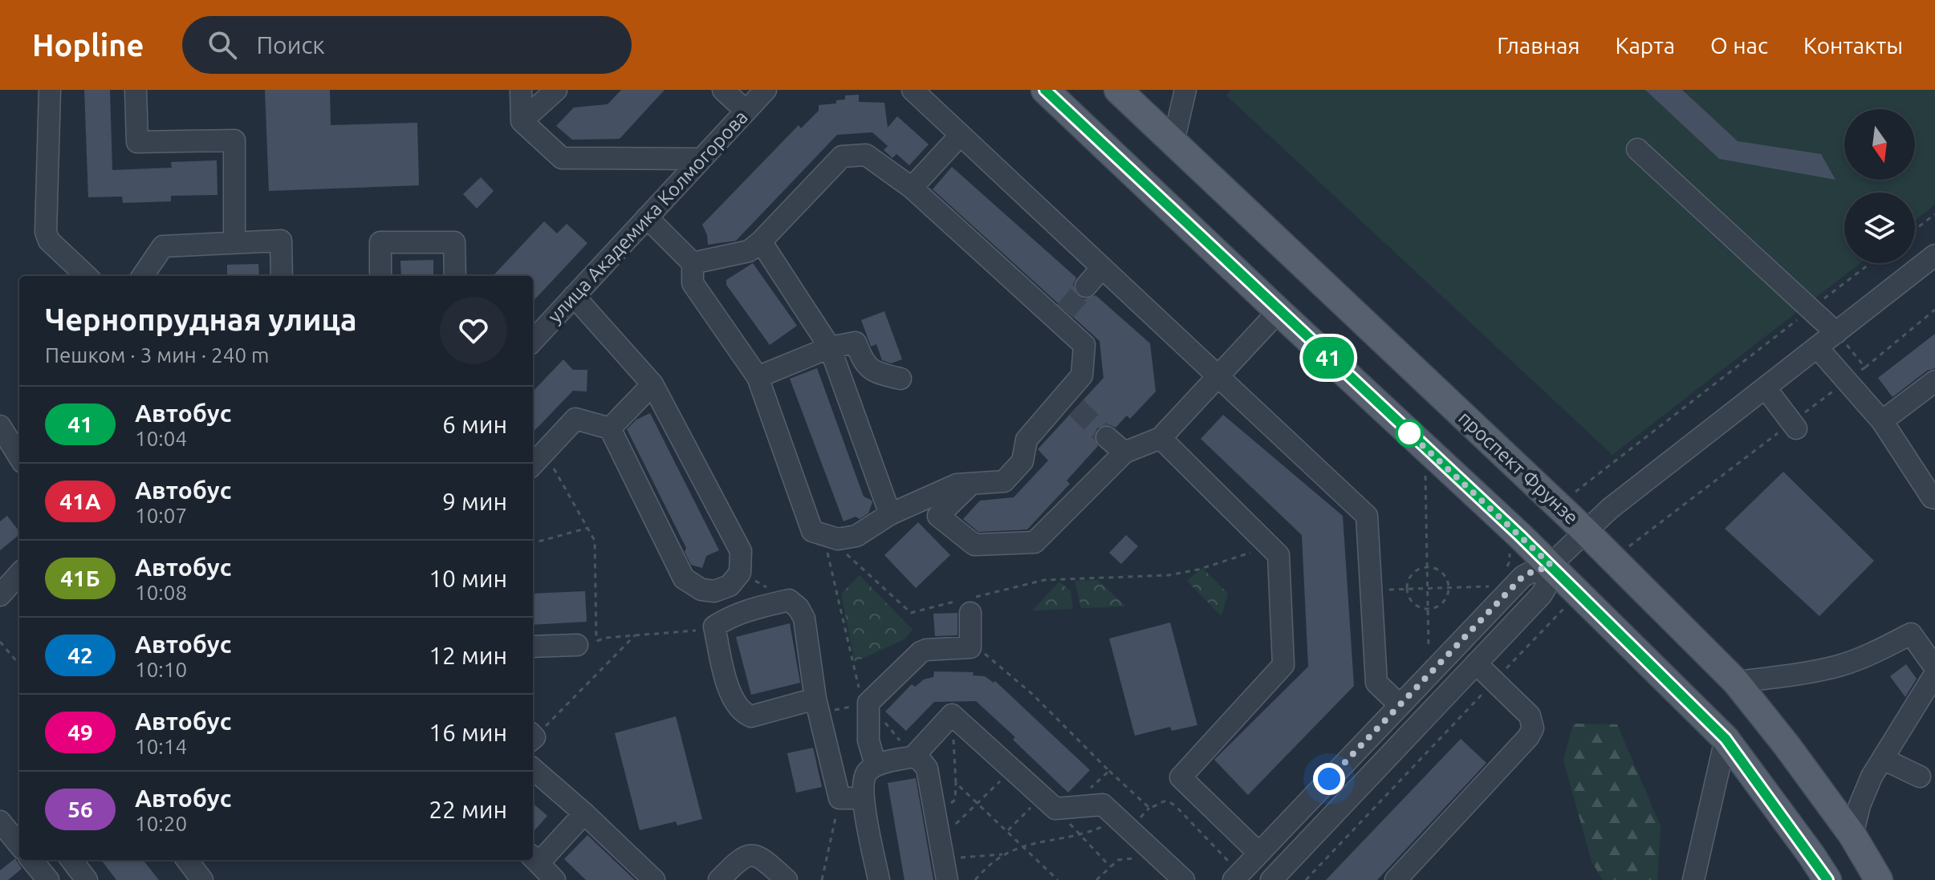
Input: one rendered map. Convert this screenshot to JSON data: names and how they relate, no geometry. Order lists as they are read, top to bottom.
{
  "streets": {
    "main road": ["проспект Фрунзе"],
    "street": ["улица Академика Колмогорова"]
  },
  "lines": ["bus line 41"],
  "north": "bottom",
  "page": {
    "header": "Hopline",
    "search": "Поиск",
    "nav": [
      "Главная",
      "Карта",
      "О нас",
      "Контакты"
    ],
    "on_map": "41",
    "heading": ["Чернопрудная улица", "Пешком · 3 мин · 240 m"],
    "list": [
      {
        "mark": "41",
        "name": "Автобус",
        "note": "10:04",
        "value": "6 мин"
      },
      {
        "mark": "41А",
        "name": "Автобус",
        "note": "10:07",
        "value": "9 мин"
      },
      {
        "mark": "41Б",
        "name": "Автобус",
        "note": "10:08",
        "value": "10 мин"
      },
      {
        "mark": "42",
        "name": "Автобус",
        "note": "10:10",
        "value": "12 мин"
      },
      {
        "mark": "49",
        "name": "Автобус",
        "note": "10:14",
        "value": "16 мин"
      },
      {
        "mark": "56",
        "name": "Автобус",
        "note": "10:20",
        "value": "22 мин"
      }
    ]
  }
}
